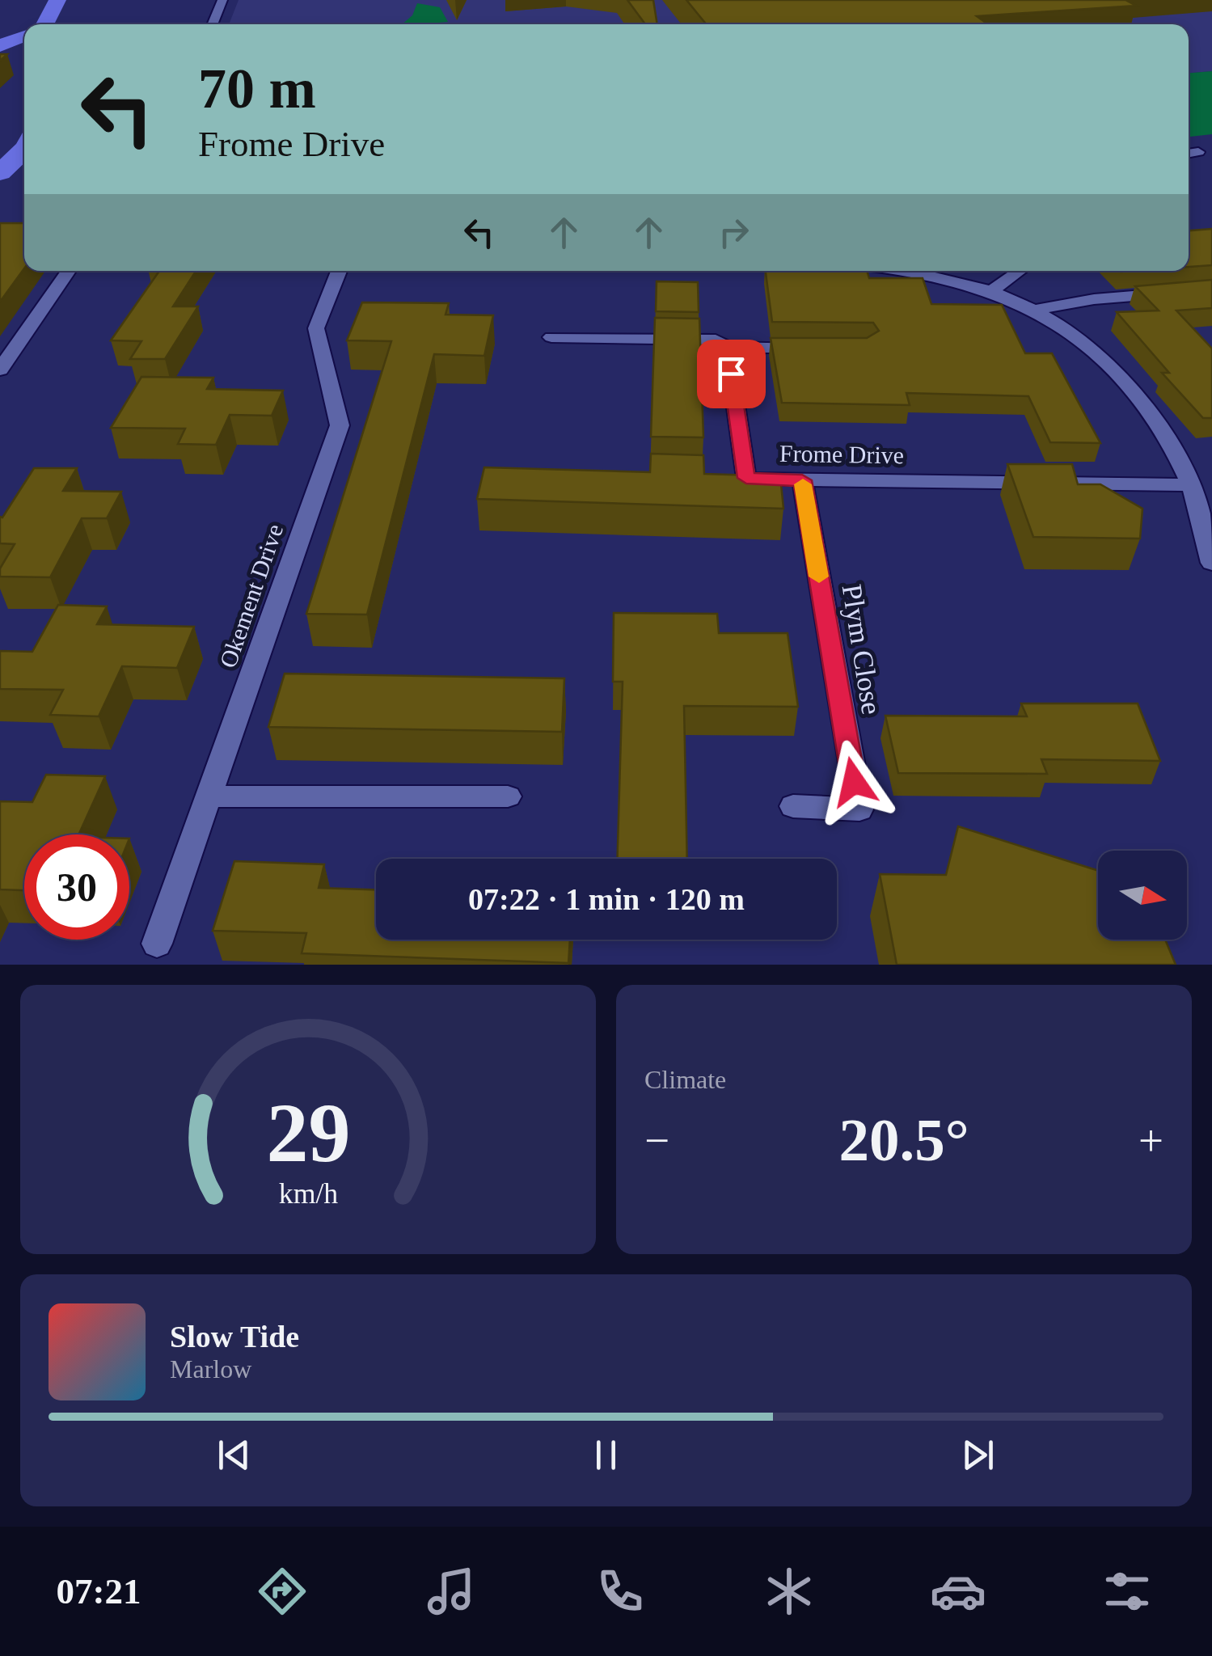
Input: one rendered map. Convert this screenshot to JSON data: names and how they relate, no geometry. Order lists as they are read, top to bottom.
{
  "streets": {
    "street": ["Frome Drive", "Okement Drive", "Plym Close"]
  },
  "crossings": [
    ["Frome Drive", "Plym Close"]
  ],
  "north": "right",
  "page": {
    "turn": ["70 m", "Frome Drive"],
    "limit": "30",
    "trip": "07:22 · 1 min · 120 m",
    "tile": "Climate",
    "heat": ["−", "20.5°", "+"],
    "song": ["Slow Tide", "Marlow"],
    "tabs": "07:21",
    "gauge": ["29", "km/h"]
  }
}
